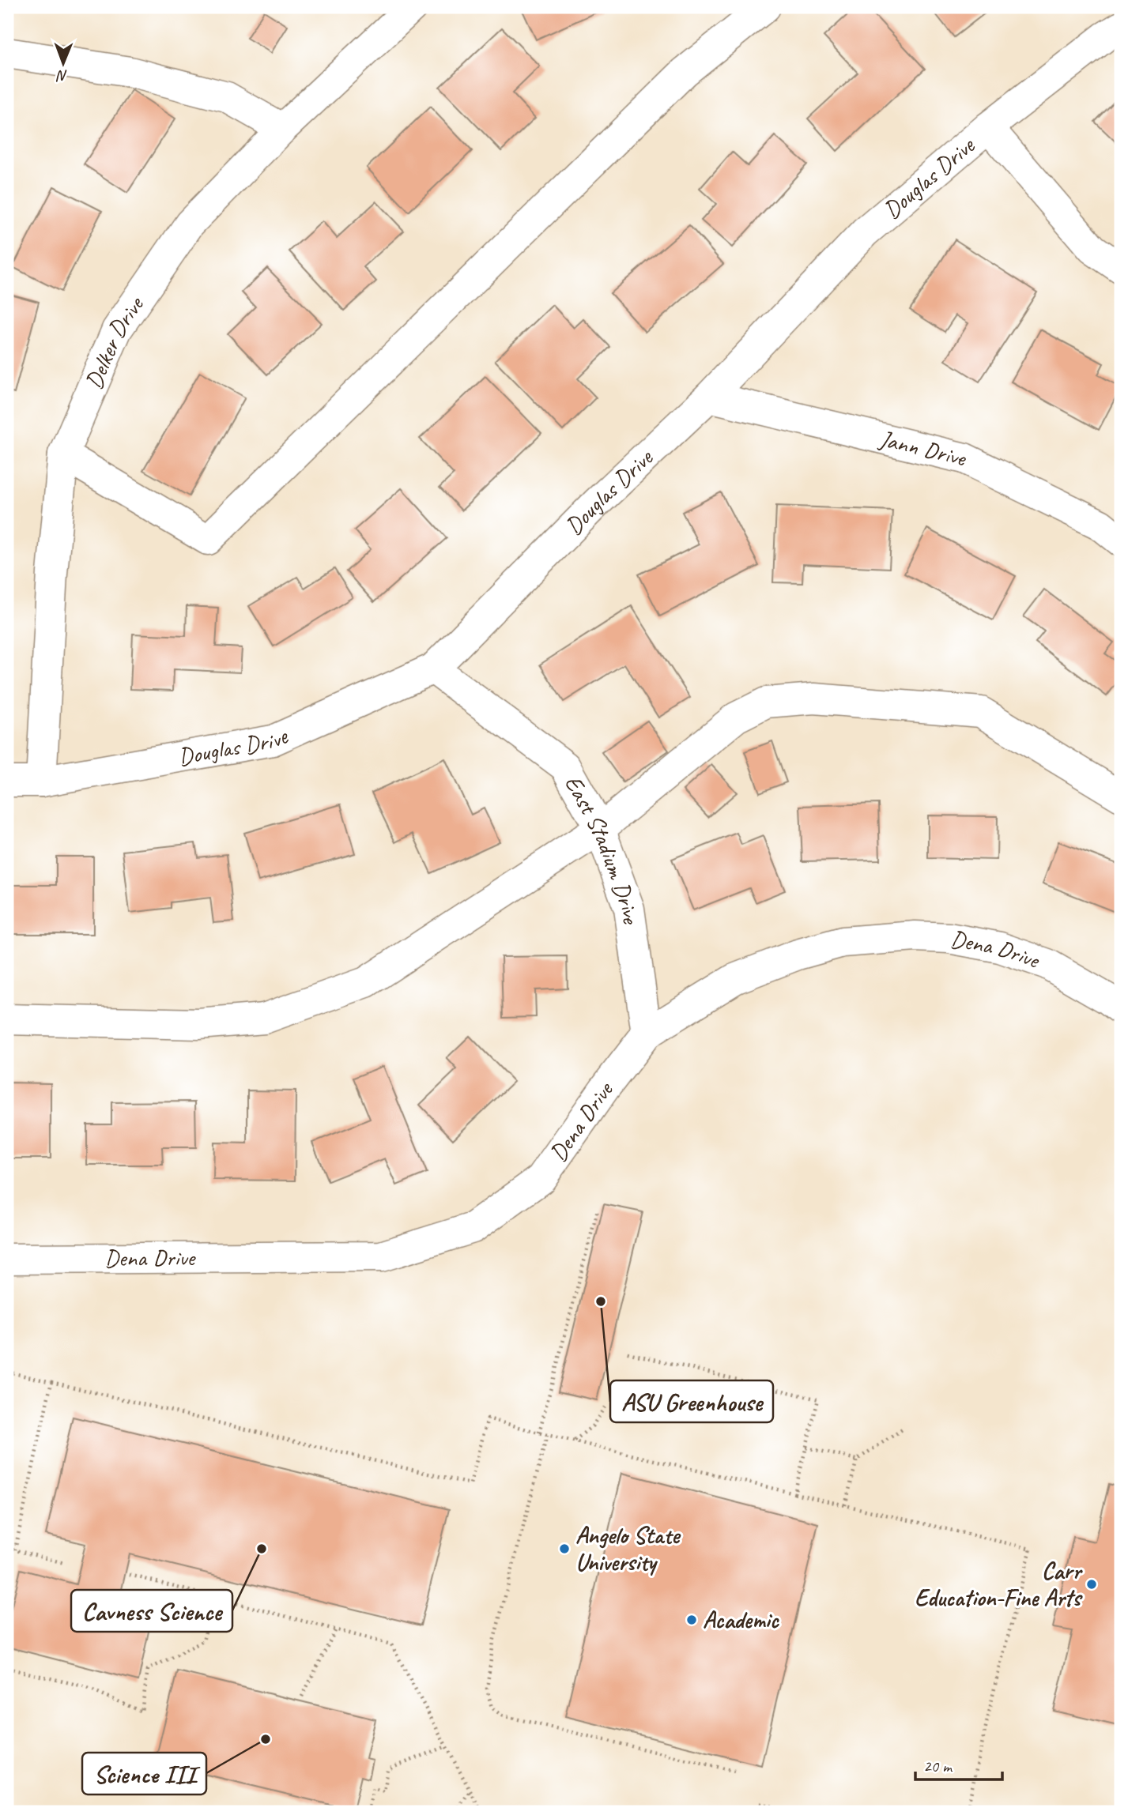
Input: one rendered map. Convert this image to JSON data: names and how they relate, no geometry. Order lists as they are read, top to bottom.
{
  "streets": {
    "street": [
      "Douglas Drive",
      "Delker Drive",
      "Jann Drive",
      "East Stadium Drive",
      "Dena Drive"
    ]
  },
  "crossings": [
    ["Douglas Drive", "Delker Drive"],
    ["Douglas Drive", "Jann Drive"],
    ["Douglas Drive", "East Stadium Drive"],
    ["East Stadium Drive", "Dena Drive"]
  ],
  "places": [
    "ASU Greenhouse",
    "Cavness Science",
    "Angelo State University",
    "Carr Education-Fine Arts",
    "Academic",
    "Science III"
  ],
  "scale_bar": "20 m",
  "north": "bottom"
}
